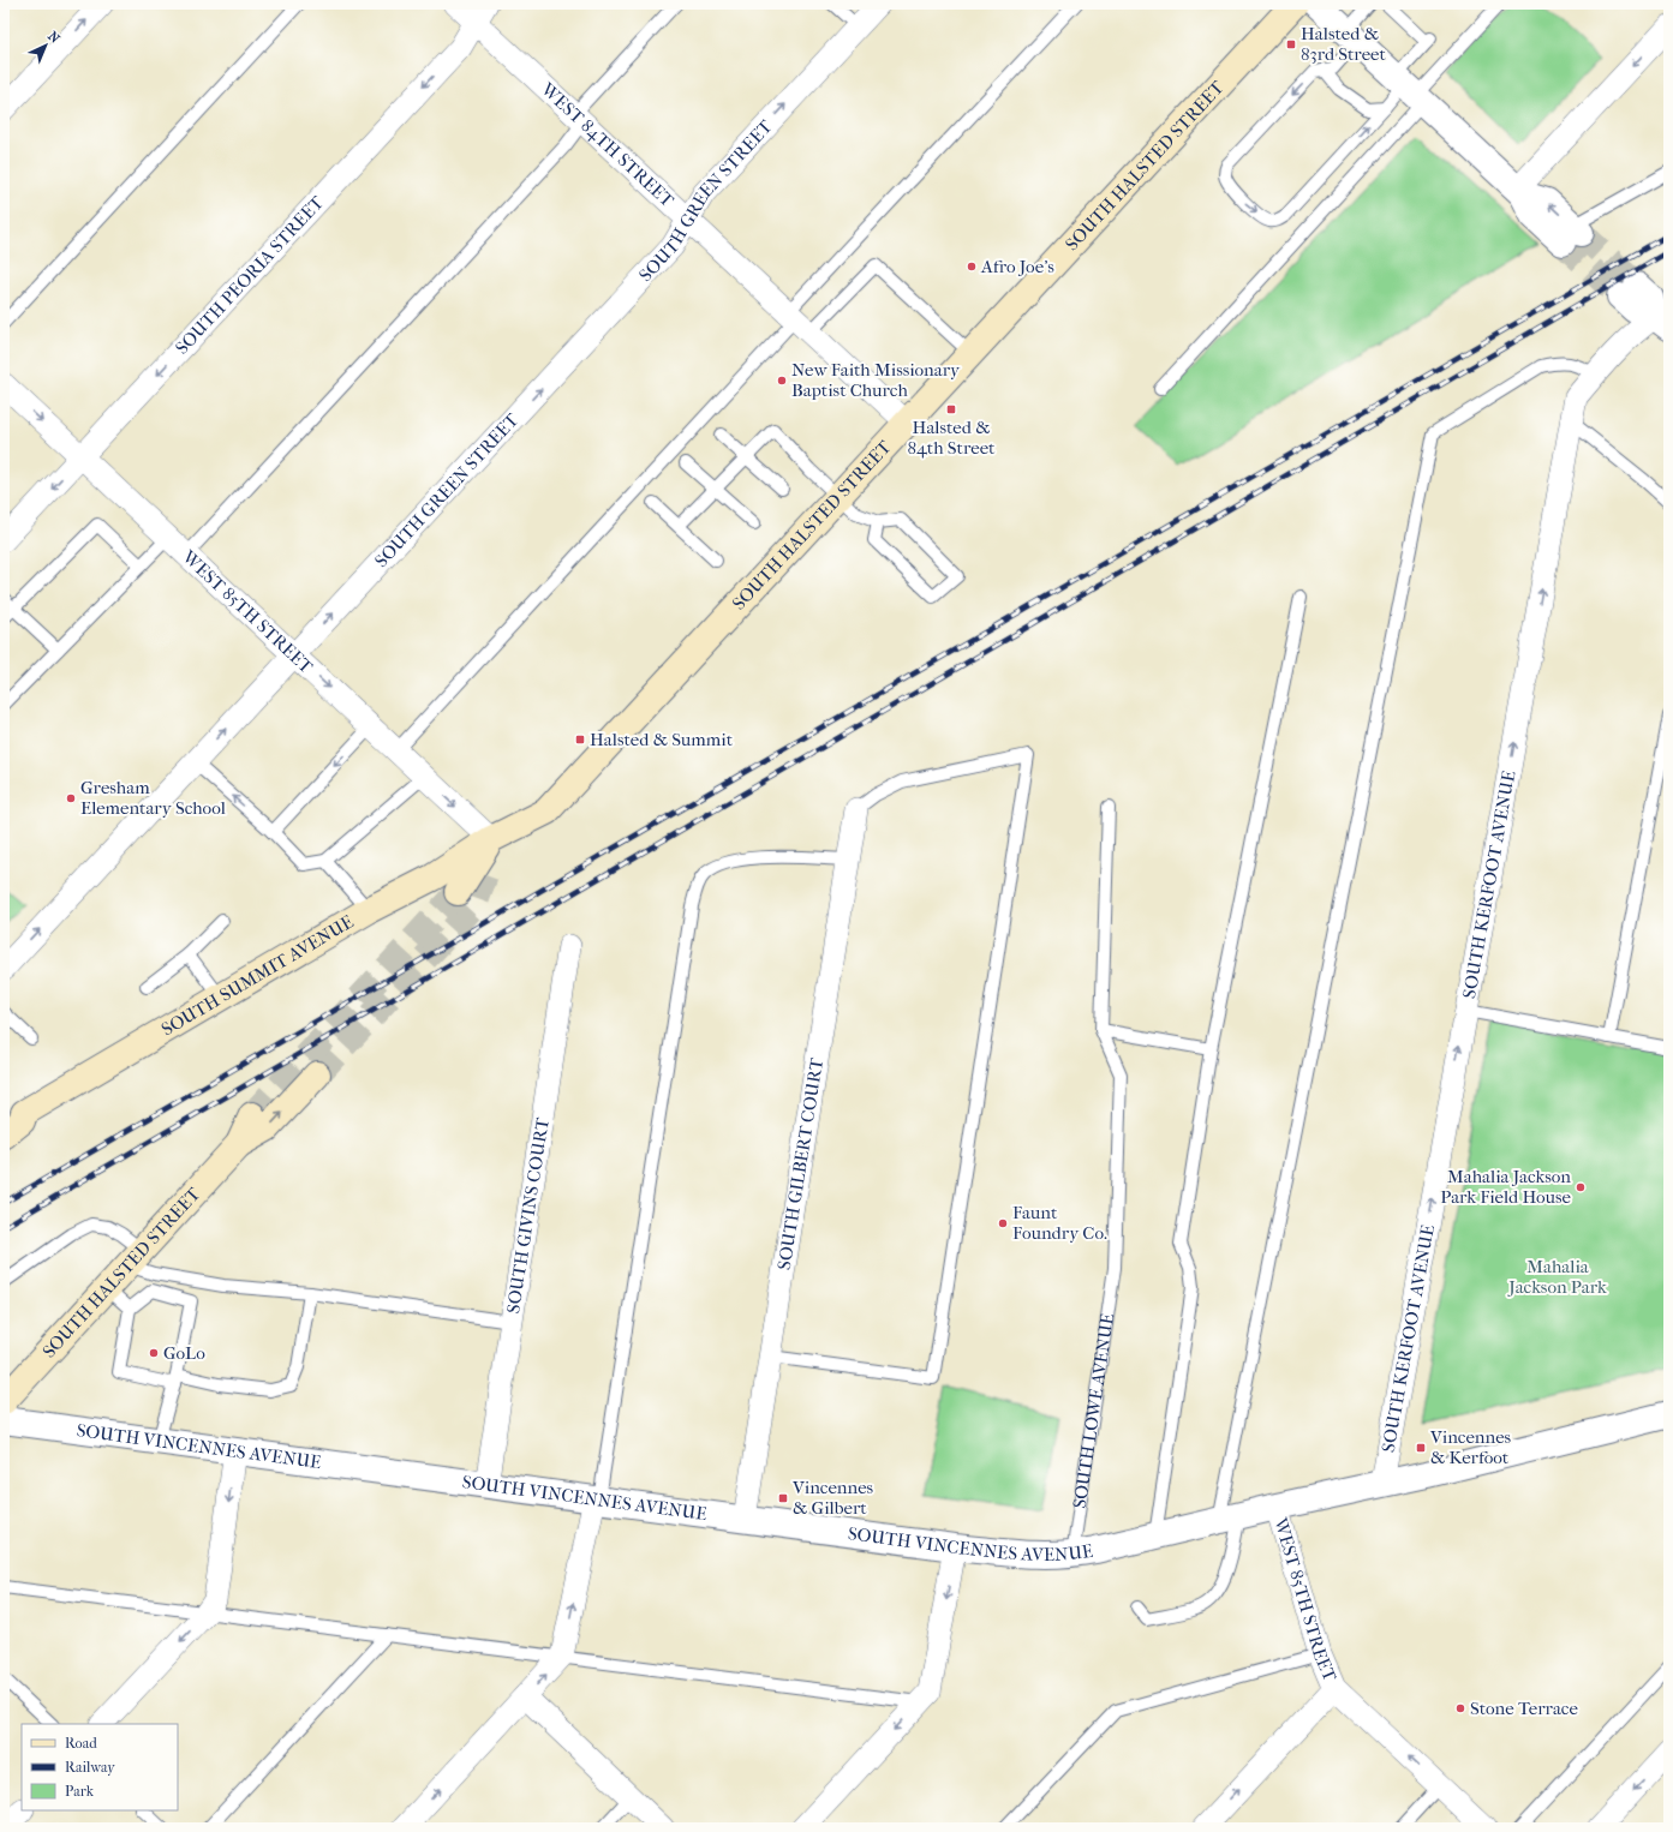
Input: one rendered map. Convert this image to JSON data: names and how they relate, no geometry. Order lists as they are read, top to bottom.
{
  "streets": {
    "main road": ["SOUTH HALSTED STREET", "SOUTH SUMMIT AVENUE"],
    "street": [
      "WEST 84TH STREET",
      "SOUTH GREEN STREET",
      "SOUTH PEORIA STREET",
      "WEST 85TH STREET",
      "SOUTH KERFOOT AVENUE",
      "SOUTH GILBERT COURT",
      "SOUTH GIVINS COURT",
      "SOUTH VINCENNES AVENUE"
    ],
    "lane": ["SOUTH LOWE AVENUE"]
  },
  "crossings": [
    ["WEST 84TH STREET", "SOUTH HALSTED STREET"],
    ["WEST 84TH STREET", "SOUTH GREEN STREET"],
    ["WEST 84TH STREET", "SOUTH PEORIA STREET"],
    ["SOUTH HALSTED STREET", "WEST 85TH STREET"],
    ["SOUTH HALSTED STREET", "SOUTH SUMMIT AVENUE"],
    ["SOUTH GREEN STREET", "WEST 85TH STREET"],
    ["SOUTH PEORIA STREET", "WEST 85TH STREET"],
    ["WEST 85TH STREET", "SOUTH SUMMIT AVENUE"],
    ["WEST 85TH STREET", "SOUTH VINCENNES AVENUE"],
    ["SOUTH KERFOOT AVENUE", "SOUTH VINCENNES AVENUE"],
    ["SOUTH GILBERT COURT", "SOUTH VINCENNES AVENUE"],
    ["SOUTH GIVINS COURT", "SOUTH VINCENNES AVENUE"],
    ["SOUTH LOWE AVENUE", "SOUTH VINCENNES AVENUE"]
  ],
  "one_way": ["SOUTH GREEN STREET", "SOUTH PEORIA STREET", "SOUTH KERFOOT AVENUE"],
  "parks": ["Mahalia Jackson Park"],
  "places": {
    "transit": [
      "Halsted & 83rd Street",
      "Halsted & 84th Street",
      "Halsted & Summit",
      "Vincennes & Kerfoot",
      "Vincennes & Gilbert"
    ],
    "other": [
      "Afro Joe's",
      "New Faith Missionary Baptist Church",
      "Gresham Elementary School",
      "Mahalia Jackson Park Field House",
      "Faunt Foundry Co.",
      "GoLo",
      "Stone Terrace"
    ]
  },
  "legend": ["Road", "Railway", "Park"],
  "north": "top right"
}
